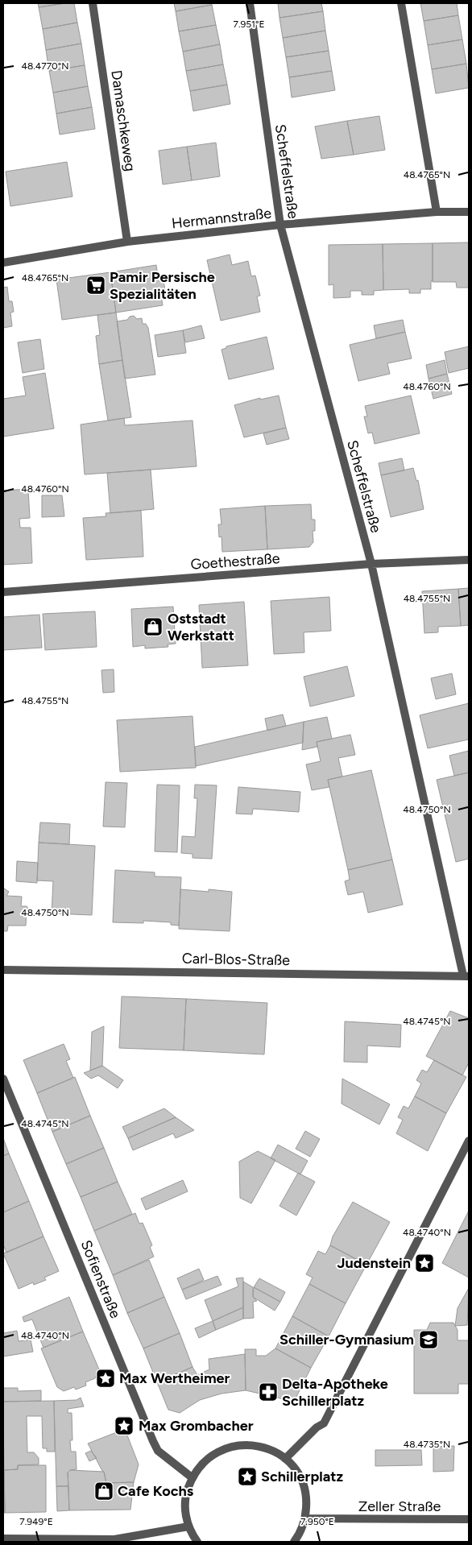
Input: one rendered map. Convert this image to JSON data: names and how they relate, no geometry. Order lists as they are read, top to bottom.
{
  "streets": {
    "street": [
      "Damaschkeweg",
      "Scheffelstraße",
      "Hermannstraße",
      "Goethestraße",
      "Carl-Blos-Straße",
      "Sofienstraße",
      "Zeller Straße"
    ]
  },
  "crossings": [
    ["Damaschkeweg", "Hermannstraße"],
    ["Scheffelstraße", "Hermannstraße"],
    ["Scheffelstraße", "Goethestraße"],
    ["Scheffelstraße", "Carl-Blos-Straße"]
  ],
  "places": {
    "supermarket": ["Pamir Persische Spezialitäten"],
    "shop": ["Oststadt Werkstatt", "Cafe Kochs"],
    "place": [
      "Judenstein",
      "Max Wertheimer",
      "Max Grombacher",
      "Schillerplatz"
    ],
    "school or university": ["Schiller-Gymnasium"],
    "pharmacy": ["Delta-Apotheke Schillerplatz"]
  },
  "coordinates": [
    "7.951°E",
    "48.4770°N",
    "48.4765°N",
    "48.4760°N",
    "48.4755°N",
    "48.4750°N",
    "48.4745°N",
    "48.4740°N",
    "48.4735°N",
    "7.949°E",
    "7.950°E"
  ]
}
